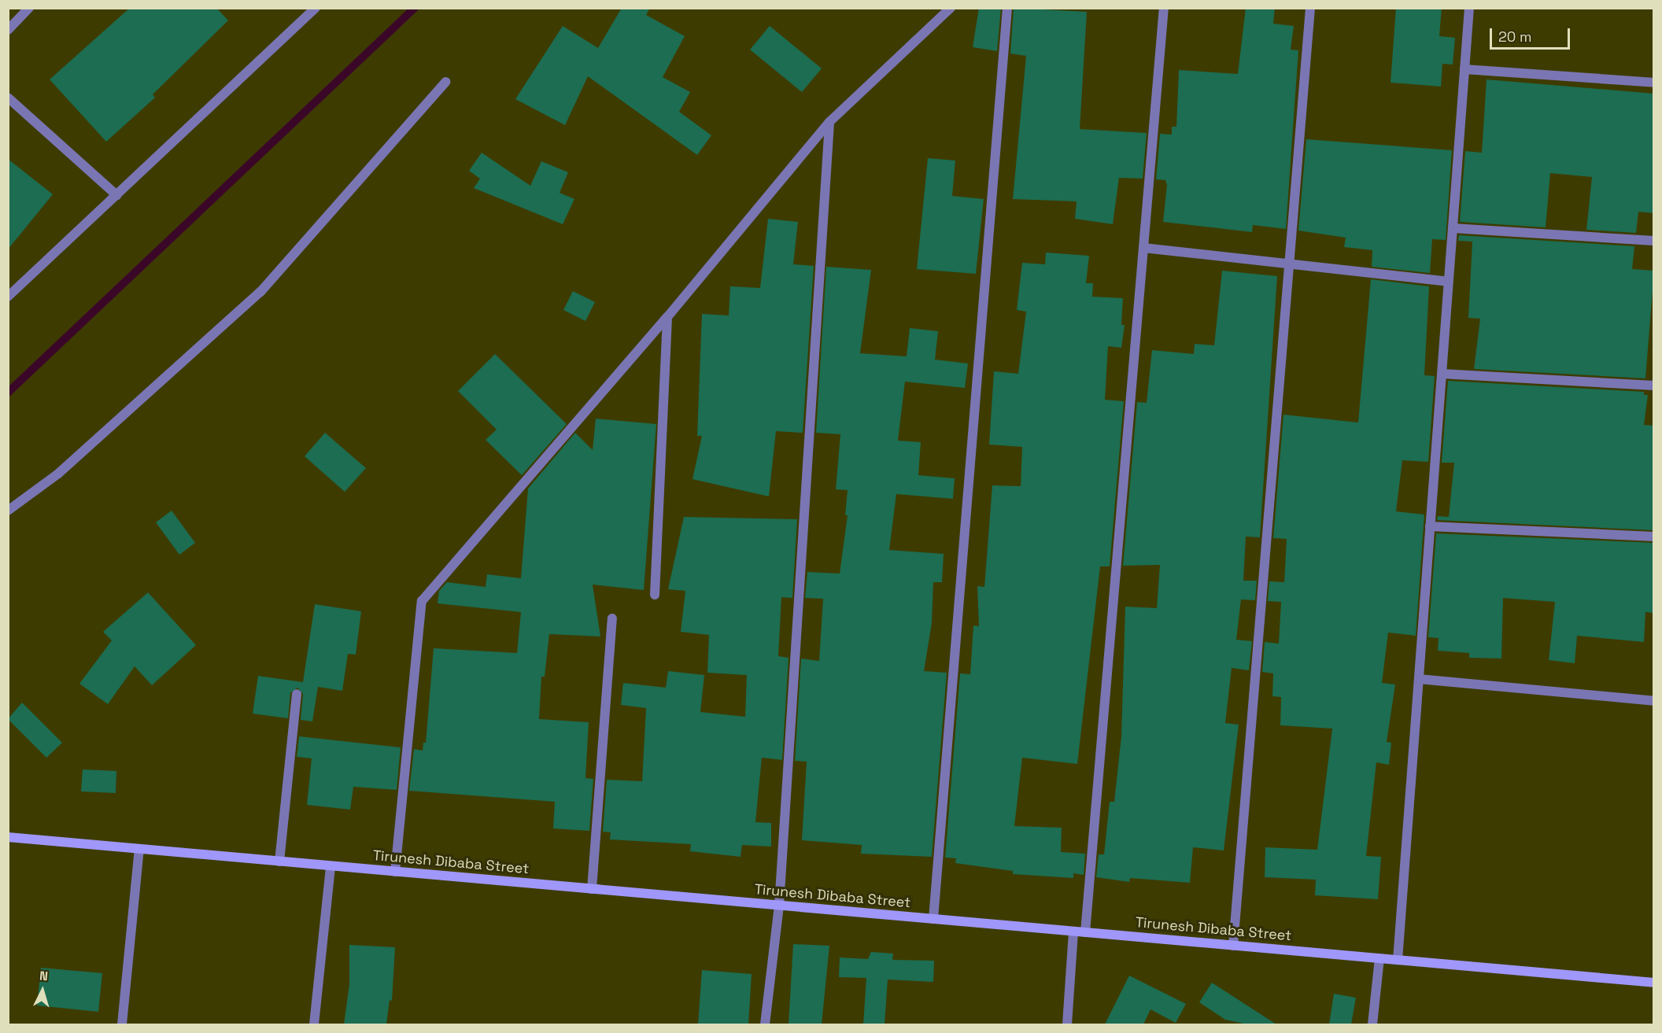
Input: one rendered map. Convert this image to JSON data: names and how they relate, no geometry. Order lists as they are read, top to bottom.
{
  "streets": {
    "main road": ["Tirunesh Dibaba Street"]
  },
  "scale_bar": "20 m",
  "north": "top"
}
